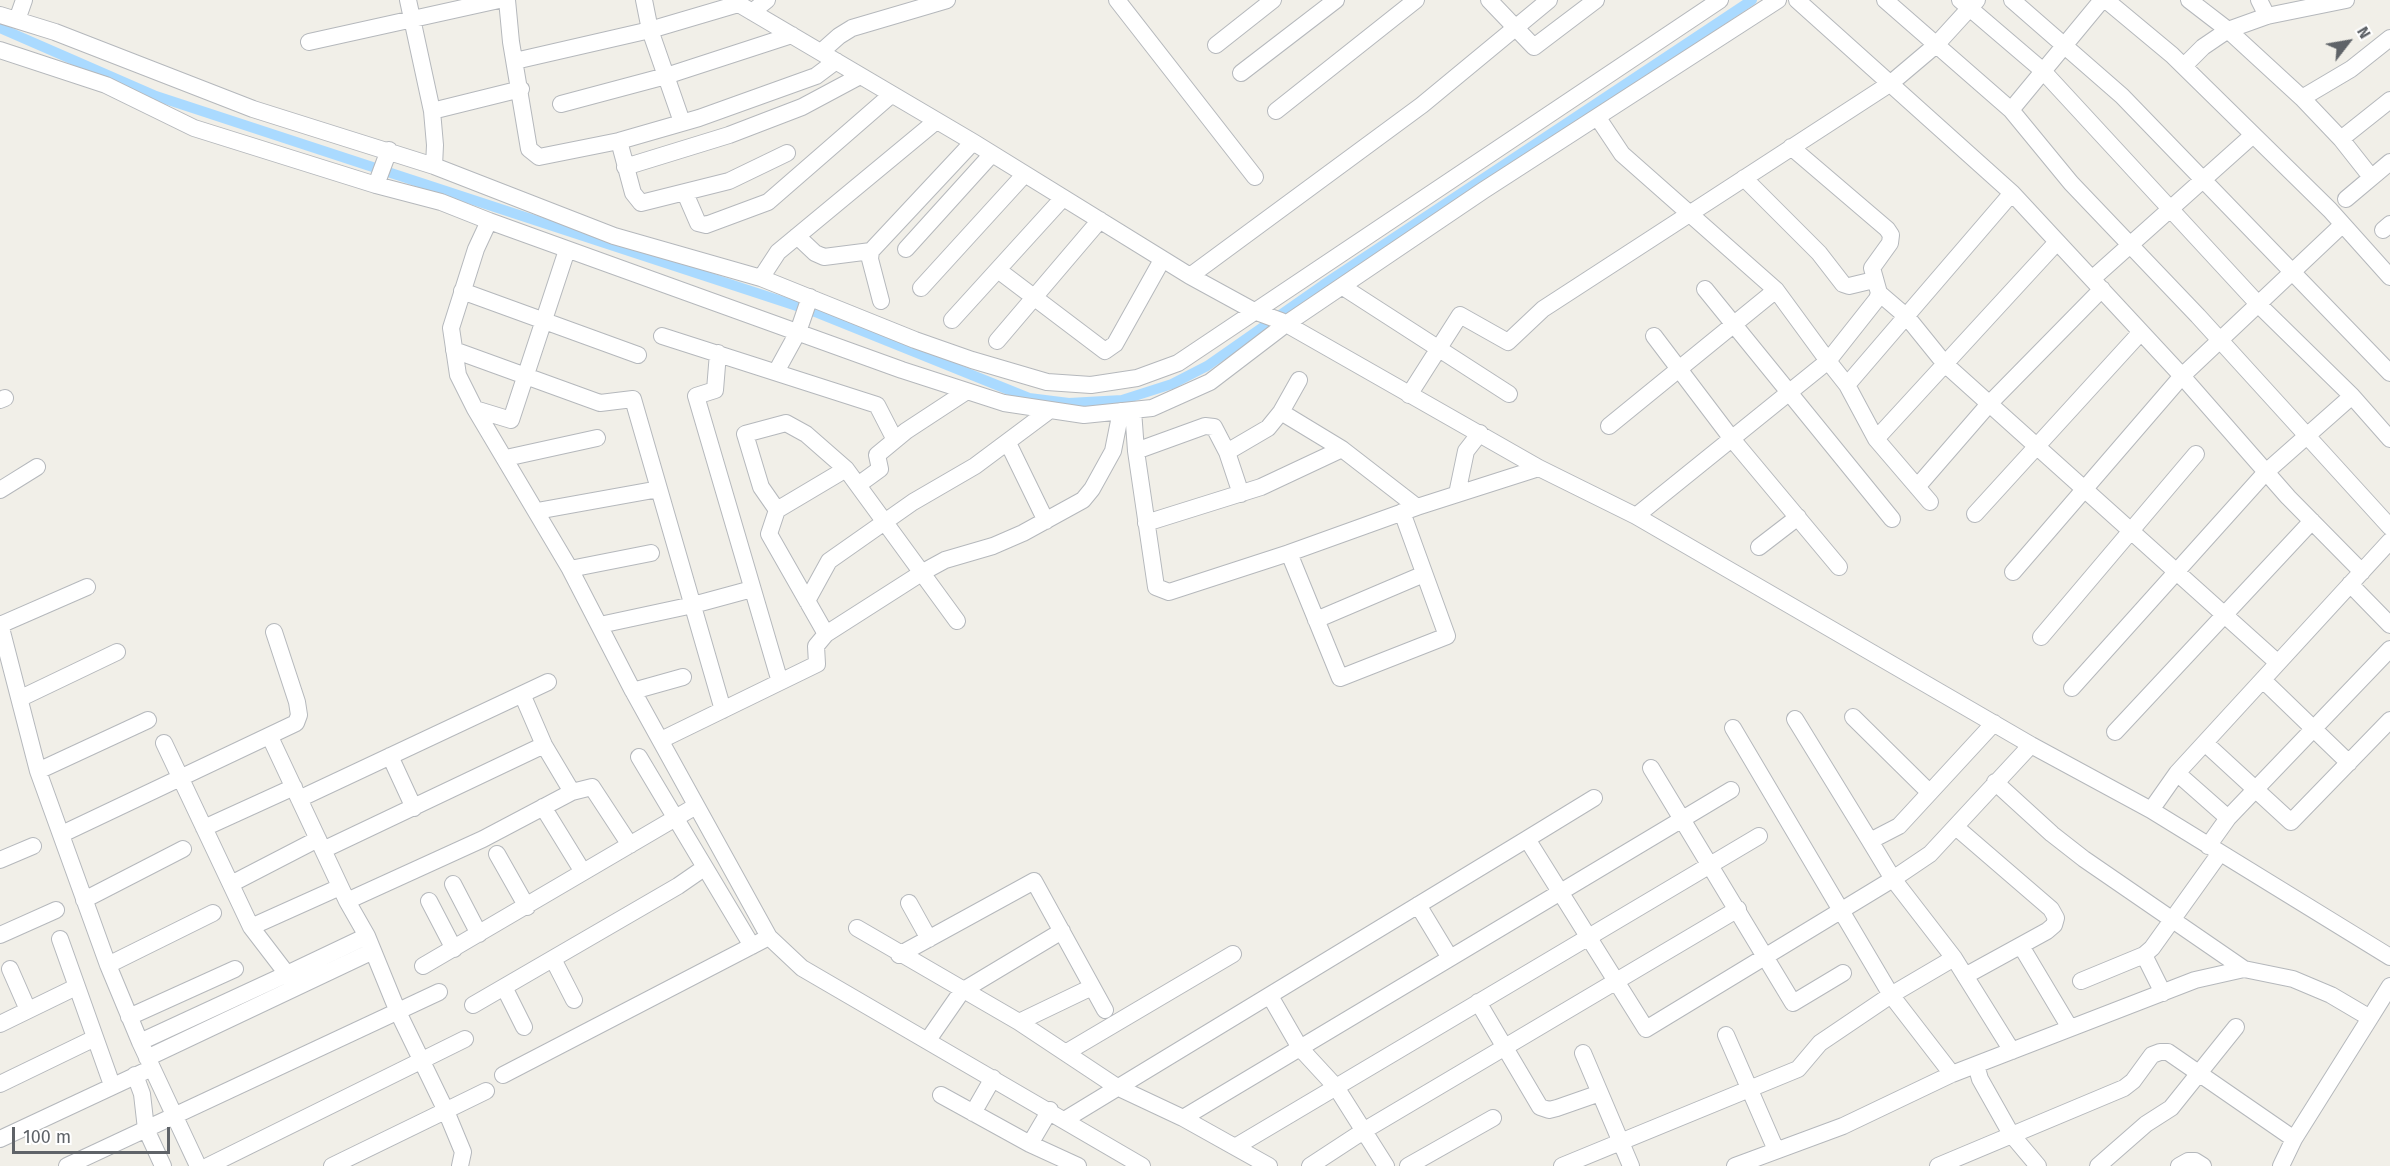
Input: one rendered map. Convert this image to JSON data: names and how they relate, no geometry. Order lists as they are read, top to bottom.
{
  "scale_bar": "100 m",
  "north": "top right"
}
